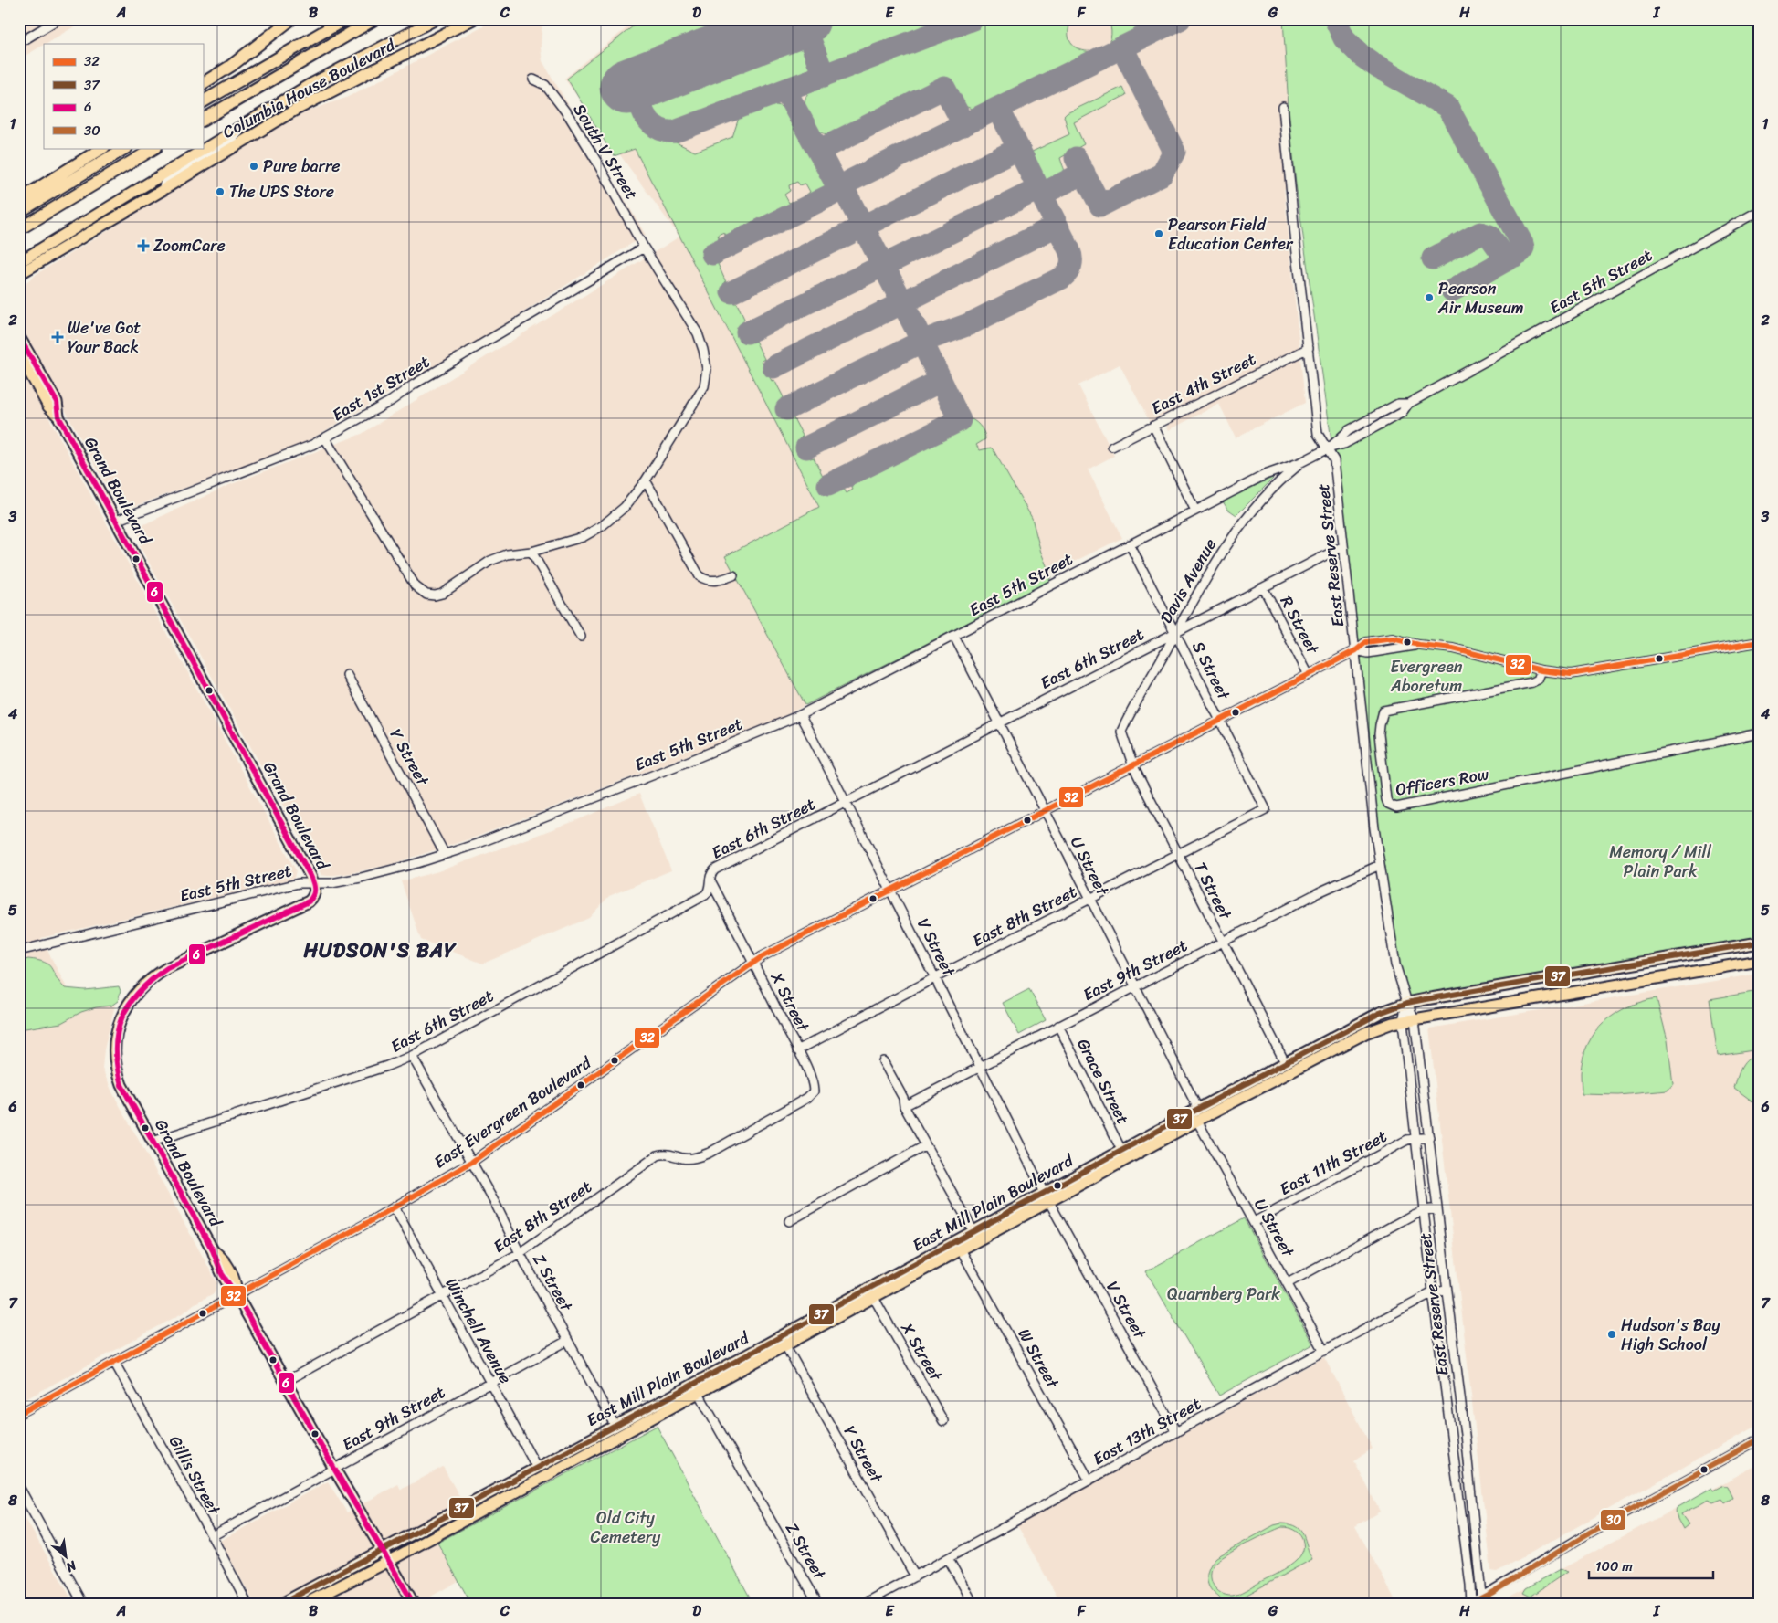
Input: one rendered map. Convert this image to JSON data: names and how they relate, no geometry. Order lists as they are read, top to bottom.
{
  "streets": {
    "main road": ["Columbia House Boulevard", "Grand Boulevard", "East Mill Plain Boulevard"],
    "street": [
      "South V Street",
      "East 5th Street",
      "East 4th Street",
      "East 1st Street",
      "East Reserve Street",
      "Davis Avenue",
      "R Street",
      "East 6th Street",
      "S Street",
      "Y Street",
      "Officers Row",
      "U Street",
      "T Street",
      "East 8th Street",
      "V Street",
      "East 9th Street",
      "X Street",
      "Grace Street",
      "East Evergreen Boulevard",
      "East 11th Street",
      "Z Street",
      "Winchell Avenue",
      "W Street",
      "East 13th Street",
      "Gillis Street"
    ]
  },
  "crossings": [
    ["South V Street", "East 1st Street"],
    ["East 5th Street", "Grand Boulevard"],
    ["East 5th Street", "East Reserve Street"],
    ["East 5th Street", "Davis Avenue"],
    ["East 5th Street", "S Street"],
    ["East 5th Street", "Y Street"],
    ["East 5th Street", "U Street"],
    ["East 5th Street", "V Street"],
    ["East 4th Street", "East Reserve Street"],
    ["East 1st Street", "Grand Boulevard"],
    ["Grand Boulevard", "East 6th Street"],
    ["Grand Boulevard", "East 8th Street"],
    ["Grand Boulevard", "East 9th Street"],
    ["Grand Boulevard", "East Evergreen Boulevard"],
    ["Grand Boulevard", "East Mill Plain Boulevard"],
    ["East Reserve Street", "East 6th Street"],
    ["East Reserve Street", "East 9th Street"],
    ["East Reserve Street", "East Evergreen Boulevard"],
    ["East Reserve Street", "East 11th Street"],
    ["East Reserve Street", "East Mill Plain Boulevard"],
    ["East Reserve Street", "East 13th Street"],
    ["Davis Avenue", "East 6th Street"],
    ["Davis Avenue", "S Street"],
    ["Davis Avenue", "T Street"],
    ["R Street", "East 6th Street"],
    ["R Street", "East Evergreen Boulevard"],
    ["East 6th Street", "S Street"],
    ["East 6th Street", "U Street"],
    ["East 6th Street", "V Street"],
    ["East 6th Street", "X Street"],
    ["East 6th Street", "Z Street"],
    ["S Street", "East 8th Street"],
    ["S Street", "East Evergreen Boulevard"],
    ["Y Street", "East Mill Plain Boulevard"],
    ["Y Street", "East 13th Street"],
    ["Officers Row", "East Evergreen Boulevard"],
    ["U Street", "East 8th Street"],
    ["U Street", "East 9th Street"],
    ["U Street", "East Evergreen Boulevard"],
    ["U Street", "East 11th Street"],
    ["U Street", "East Mill Plain Boulevard"],
    ["U Street", "East 13th Street"],
    ["T Street", "East 8th Street"],
    ["T Street", "East 9th Street"],
    ["T Street", "East Evergreen Boulevard"],
    ["T Street", "East Mill Plain Boulevard"],
    ["East 8th Street", "V Street"],
    ["East 8th Street", "X Street"],
    ["East 8th Street", "Z Street"],
    ["East 8th Street", "Winchell Avenue"],
    ["V Street", "East 9th Street"],
    ["V Street", "East Evergreen Boulevard"],
    ["V Street", "East Mill Plain Boulevard"],
    ["V Street", "East 13th Street"],
    ["East 9th Street", "Grace Street"],
    ["East 9th Street", "Z Street"],
    ["East 9th Street", "Winchell Avenue"],
    ["East 9th Street", "Gillis Street"],
    ["X Street", "East Evergreen Boulevard"],
    ["X Street", "East Mill Plain Boulevard"],
    ["Grace Street", "East Mill Plain Boulevard"],
    ["East Evergreen Boulevard", "Z Street"],
    ["East Evergreen Boulevard", "Winchell Avenue"],
    ["East Evergreen Boulevard", "Gillis Street"],
    ["East Mill Plain Boulevard", "Z Street"],
    ["East Mill Plain Boulevard", "Winchell Avenue"],
    ["East Mill Plain Boulevard", "W Street"],
    ["W Street", "East 13th Street"]
  ],
  "districts": ["HUDSON'S BAY"],
  "parks": [
    "Evergreen Aboretum",
    "Memory / Mill Plain Park",
    "Quarnberg Park",
    "Old City Cemetery"
  ],
  "places": {
    "other": [
      "Pure barre",
      "The UPS Store",
      "Pearson Field Education Center",
      "Pearson Air Museum",
      "Hudson's Bay High School"
    ],
    "health": ["ZoomCare", "We've Got Your Back"]
  },
  "lines": [
    "transit line 6",
    "transit line 32",
    "transit line 37",
    "transit line 30"
  ],
  "legend": [
    "32",
    "37",
    "6",
    "30"
  ],
  "scale_bar": "100 m",
  "north": "bottom right",
  "grid": {
    "columns": [
      "A",
      "B",
      "C",
      "D",
      "E",
      "F",
      "G",
      "H",
      "I"
    ],
    "rows": [
      "1",
      "2",
      "3",
      "4",
      "5",
      "6",
      "7",
      "8"
    ]
  }
}
